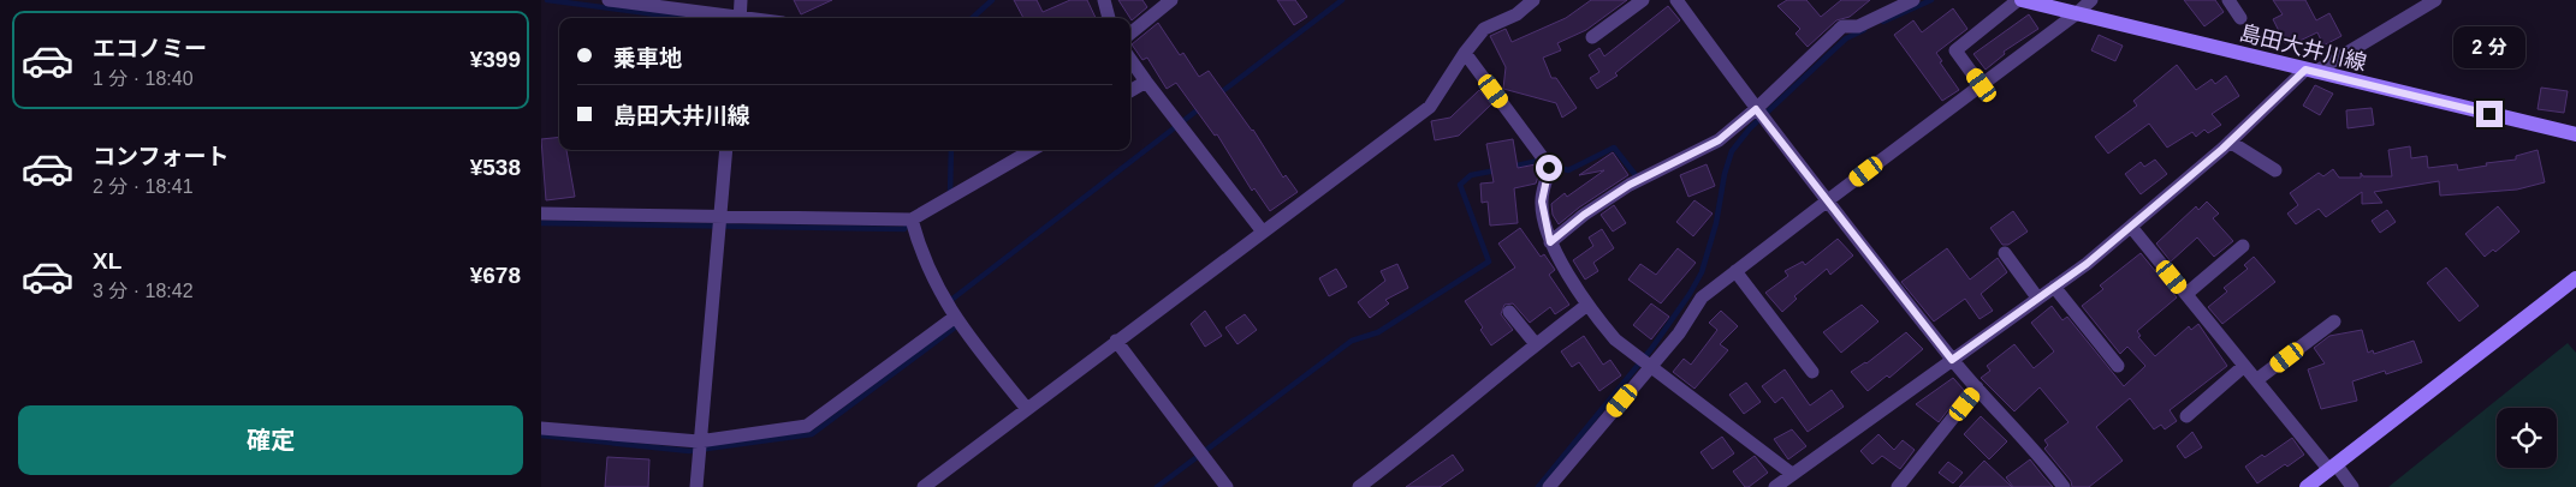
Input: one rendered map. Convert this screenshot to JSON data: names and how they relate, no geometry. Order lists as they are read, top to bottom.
{
  "streets": {
    "main road": ["島田大井川線"]
  },
  "page": {
    "list": [
      {
        "name": "エコノミー",
        "note": "1 分 · 18:40",
        "value": "¥399"
      },
      {
        "name": "コンフォート",
        "note": "2 分 · 18:41",
        "value": "¥538"
      },
      {
        "name": "XL",
        "note": "3 分 · 18:42",
        "value": "¥678"
      }
    ],
    "banner": ["乗車地", "島田大井川線"],
    "bubble": "2 分",
    "buttons": "確定"
  }
}
